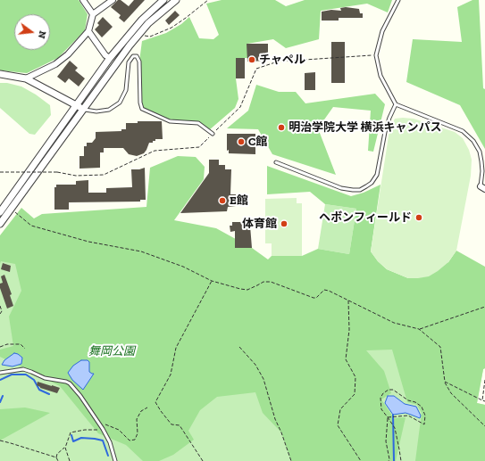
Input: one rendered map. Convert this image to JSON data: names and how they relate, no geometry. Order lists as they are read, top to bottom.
{
  "parks": ["舞岡公園"],
  "places": [
    "チャペル",
    "明治学院大学 横浜キャンパス",
    "C館",
    "E館",
    "ヘボンフィールド",
    "体育館"
  ],
  "north": "right"
}
